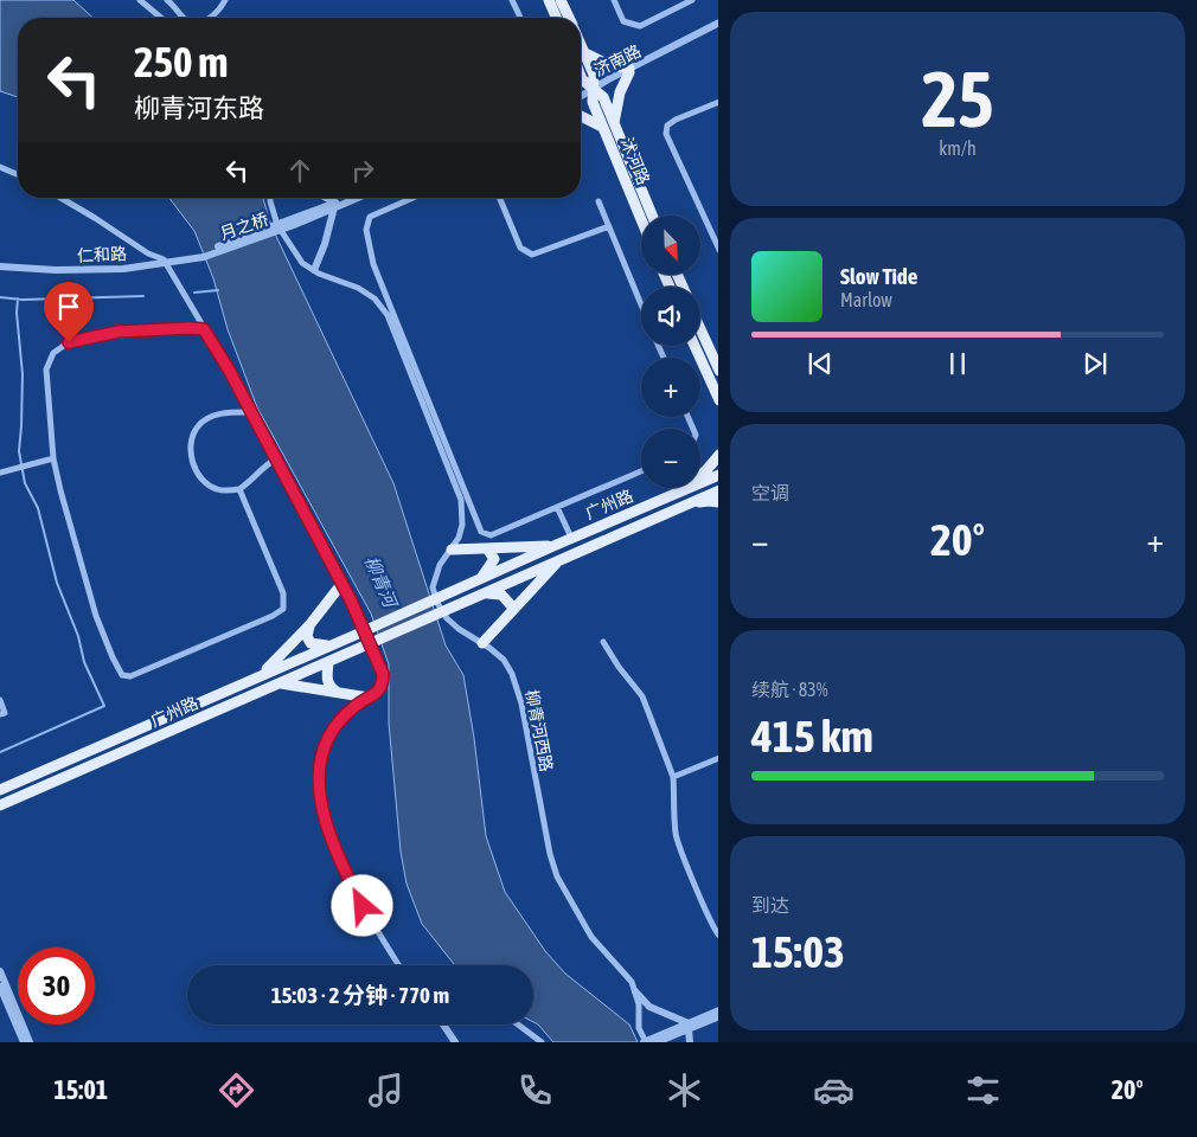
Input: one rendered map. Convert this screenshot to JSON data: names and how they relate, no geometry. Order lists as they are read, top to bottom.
{
  "streets": {
    "main road": ["沭河路", "广州路"],
    "street": [
      "济南路",
      "月之桥",
      "仁和路",
      "柳青河西路"
    ]
  },
  "crossings": [
    ["济南路", "沭河路"],
    ["月之桥", "仁和路"]
  ],
  "water": ["柳青河"],
  "north": "bottom right",
  "page": {
    "tile": [
      ["25", "km/h"],
      "空调",
      ["续航 · 83%", "415 km"],
      ["到达", "15:03"]
    ],
    "turn": ["250 m", "柳青河东路"],
    "map_buttons": ["+", "−"],
    "song": ["Slow Tide", "Marlow"],
    "heat": ["−", "20°", "+"],
    "limit": "30",
    "trip": "15:03 · 2 分钟 · 770 m",
    "tabs": ["15:01", "20°"]
  }
}
